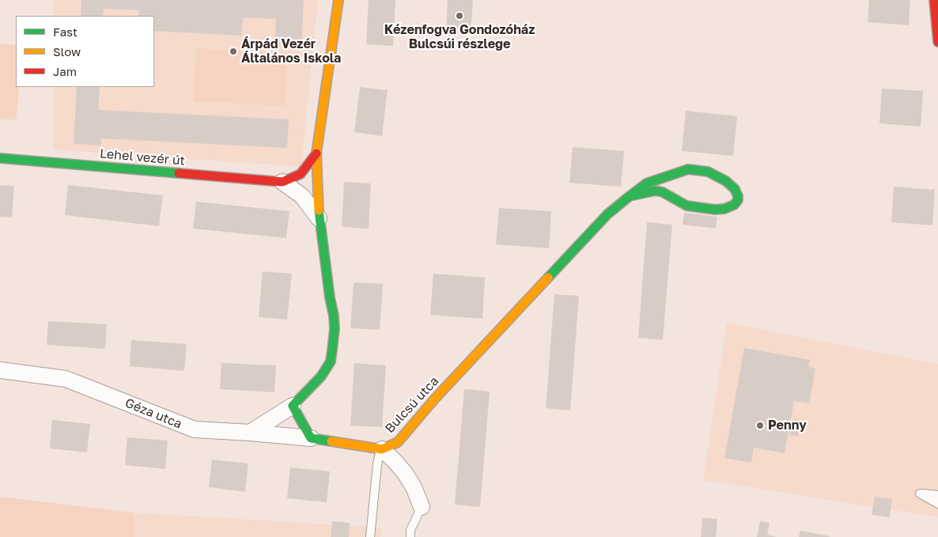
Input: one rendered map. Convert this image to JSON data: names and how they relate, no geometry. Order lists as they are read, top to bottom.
{
  "streets": {
    "street": ["Lehel vezér út", "Bulcsú utca", "Géza utca"]
  },
  "crossings": [
    ["Bulcsú utca", "Géza utca"]
  ],
  "places": ["Kézenfogva Gondozóház Bulcsúi részlege", "Árpád Vezér Általános Iskola", "Penny"],
  "legend": ["Fast", "Slow", "Jam"]
}
